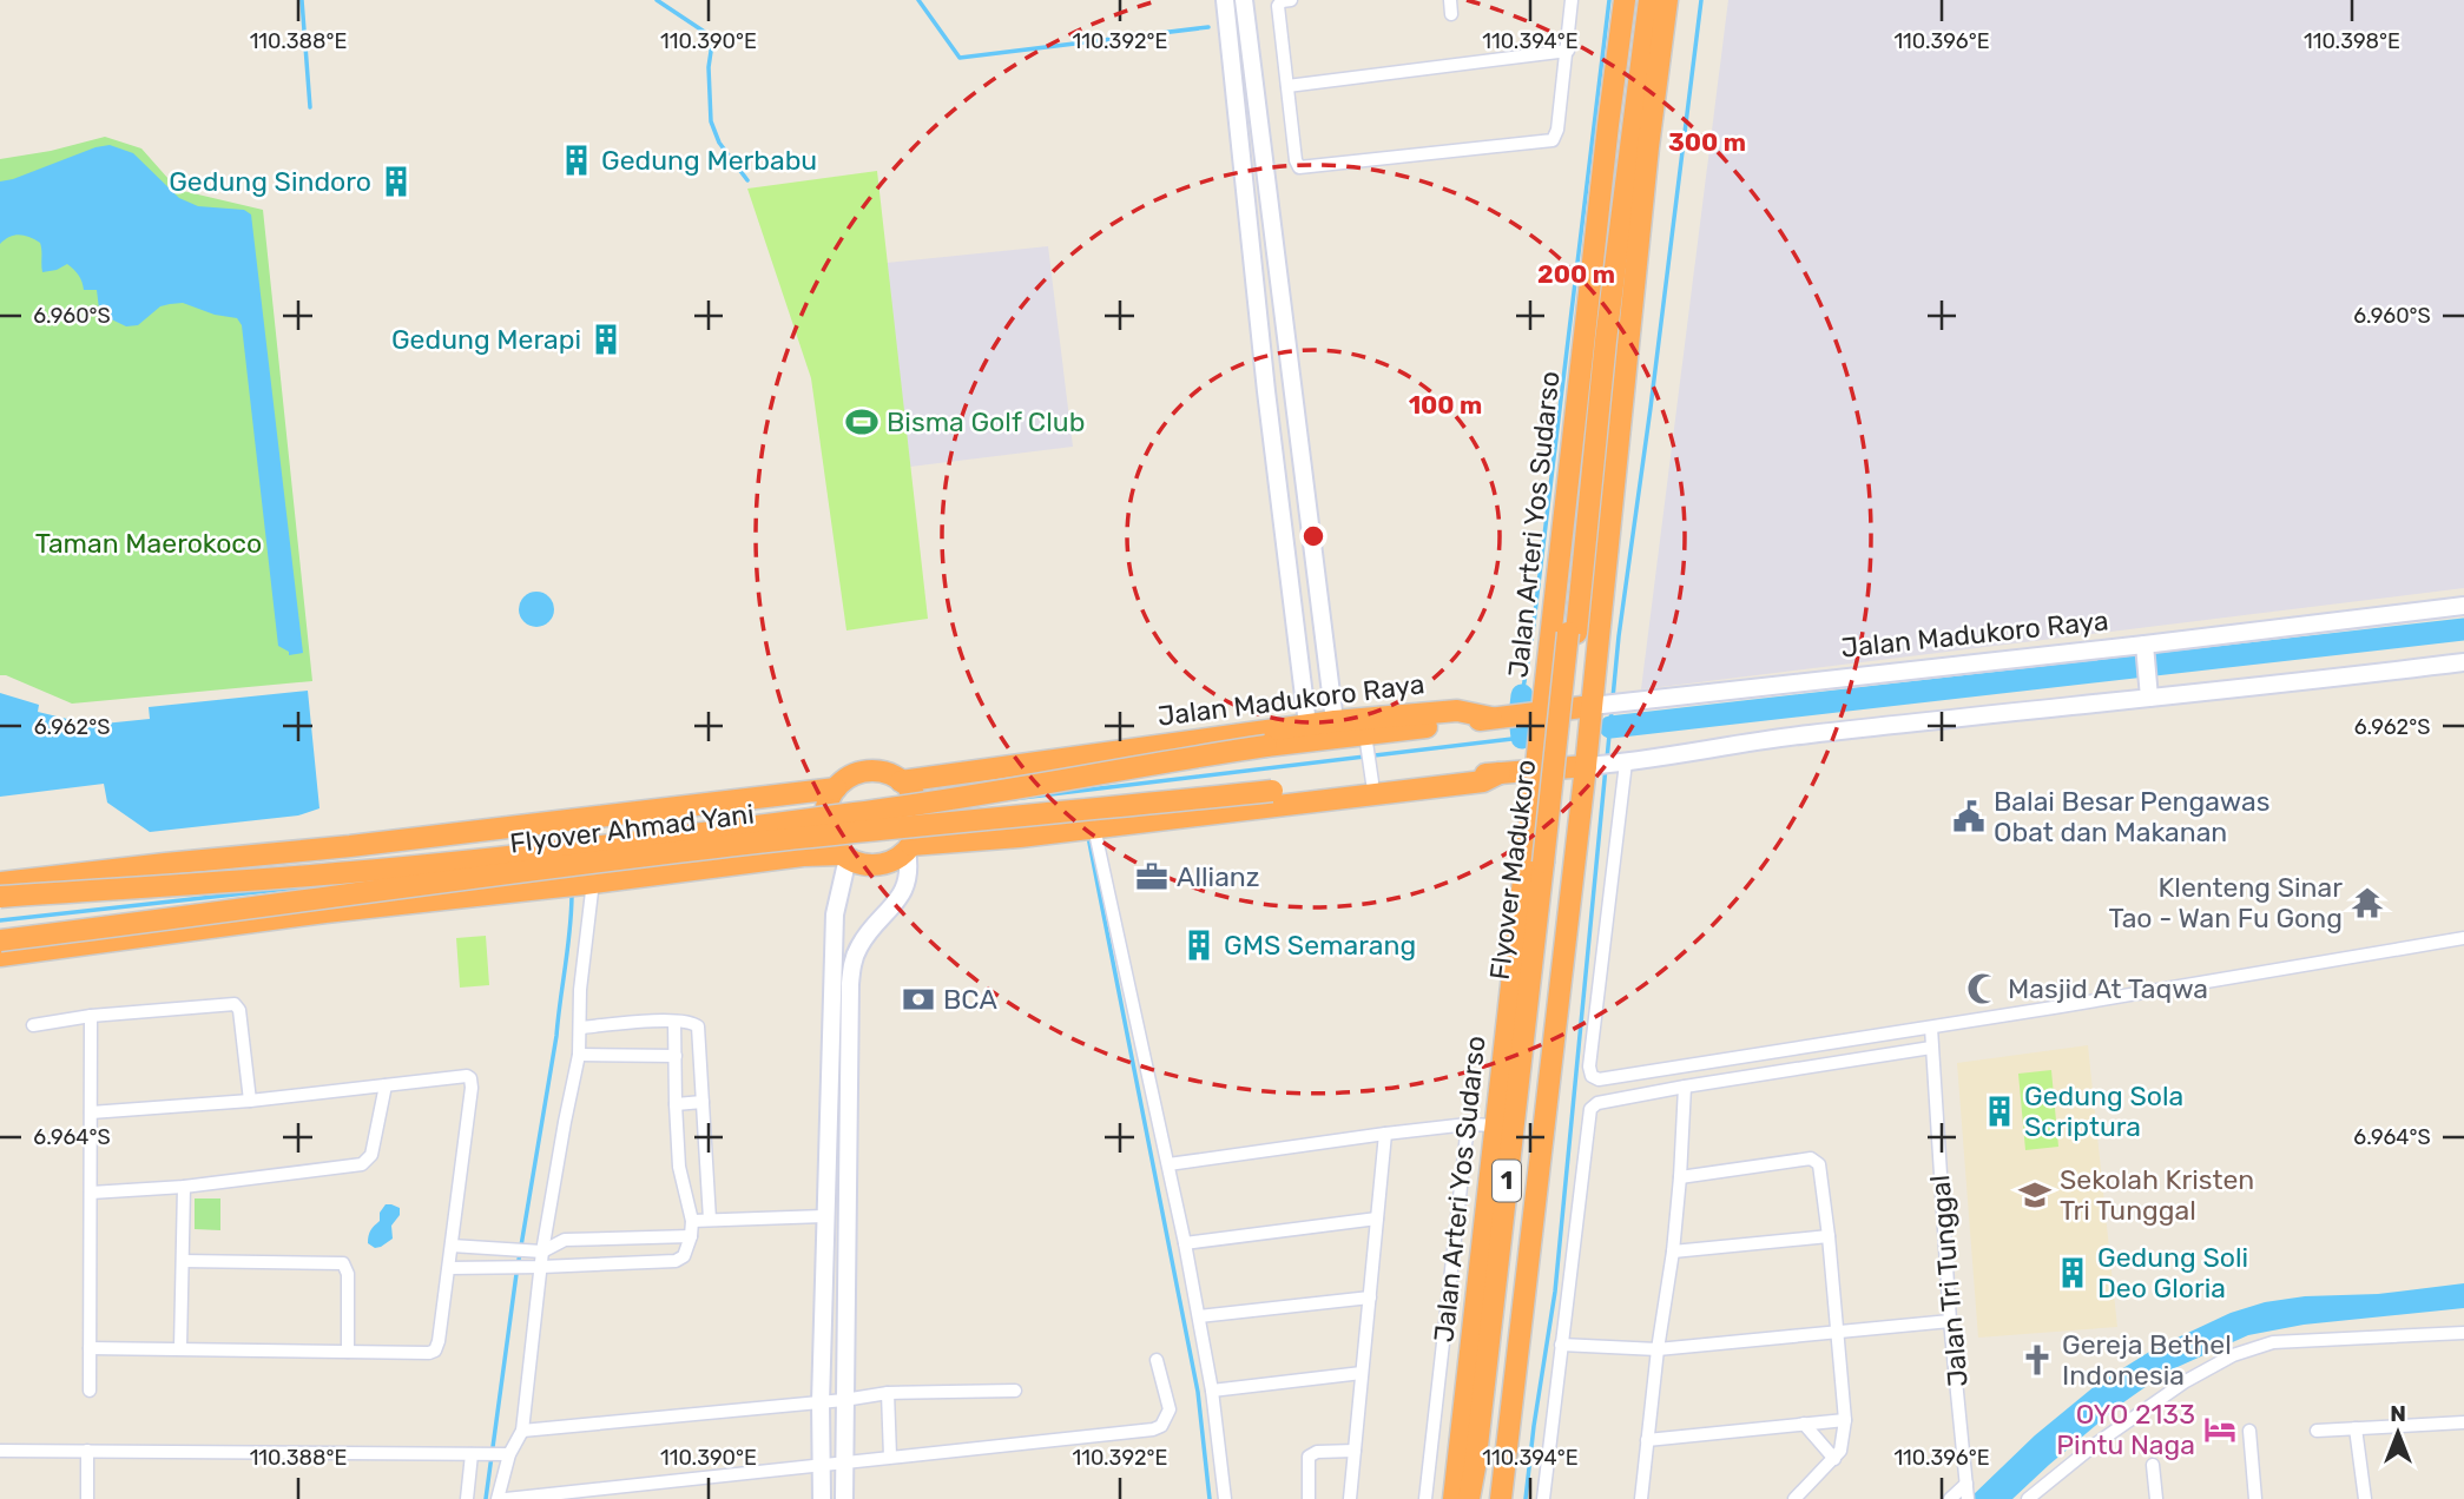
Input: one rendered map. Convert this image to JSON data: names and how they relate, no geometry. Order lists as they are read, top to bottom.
{
  "streets": {
    "highway": [
      "Jalan Arteri Yos Sudarso",
      "Jalan Madukoro Raya",
      "Flyover Ahmad Yani",
      "Flyover Madukoro",
      "1"
    ],
    "street": ["Jalan Tri Tunggal"]
  },
  "crossings": [
    ["Jalan Arteri Yos Sudarso", "Jalan Madukoro Raya"],
    ["Jalan Madukoro Raya", "Flyover Ahmad Yani"]
  ],
  "parks": ["Taman Maerokoco"],
  "places": {
    "building": [
      "Gedung Merbabu",
      "Gedung Sindoro",
      "Gedung Merapi",
      "GMS Semarang",
      "Gedung Sola Scriptura",
      "Gedung Soli Deo Gloria"
    ],
    "sports": ["Bisma Golf Club"],
    "public building": ["Balai Besar Pengawas Obat dan Makanan"],
    "office": ["Allianz"],
    "temple": ["Klenteng Sinar Tao - Wan Fu Gong"],
    "mosque": ["Masjid At Taqwa"],
    "bank": ["BCA"],
    "school or university": ["Sekolah Kristen Tri Tunggal"],
    "church": ["Gereja Bethel Indonesia"],
    "hotel": ["OYO 2133 Pintu Naga"]
  },
  "north": "top",
  "coordinates": [
    "110.388°E",
    "110.390°E",
    "110.392°E",
    "110.394°E",
    "110.396°E",
    "110.398°E",
    "6.960°S",
    "6.962°S",
    "6.964°S"
  ],
  "rings": ["300 m", "200 m", "100 m"]
}
